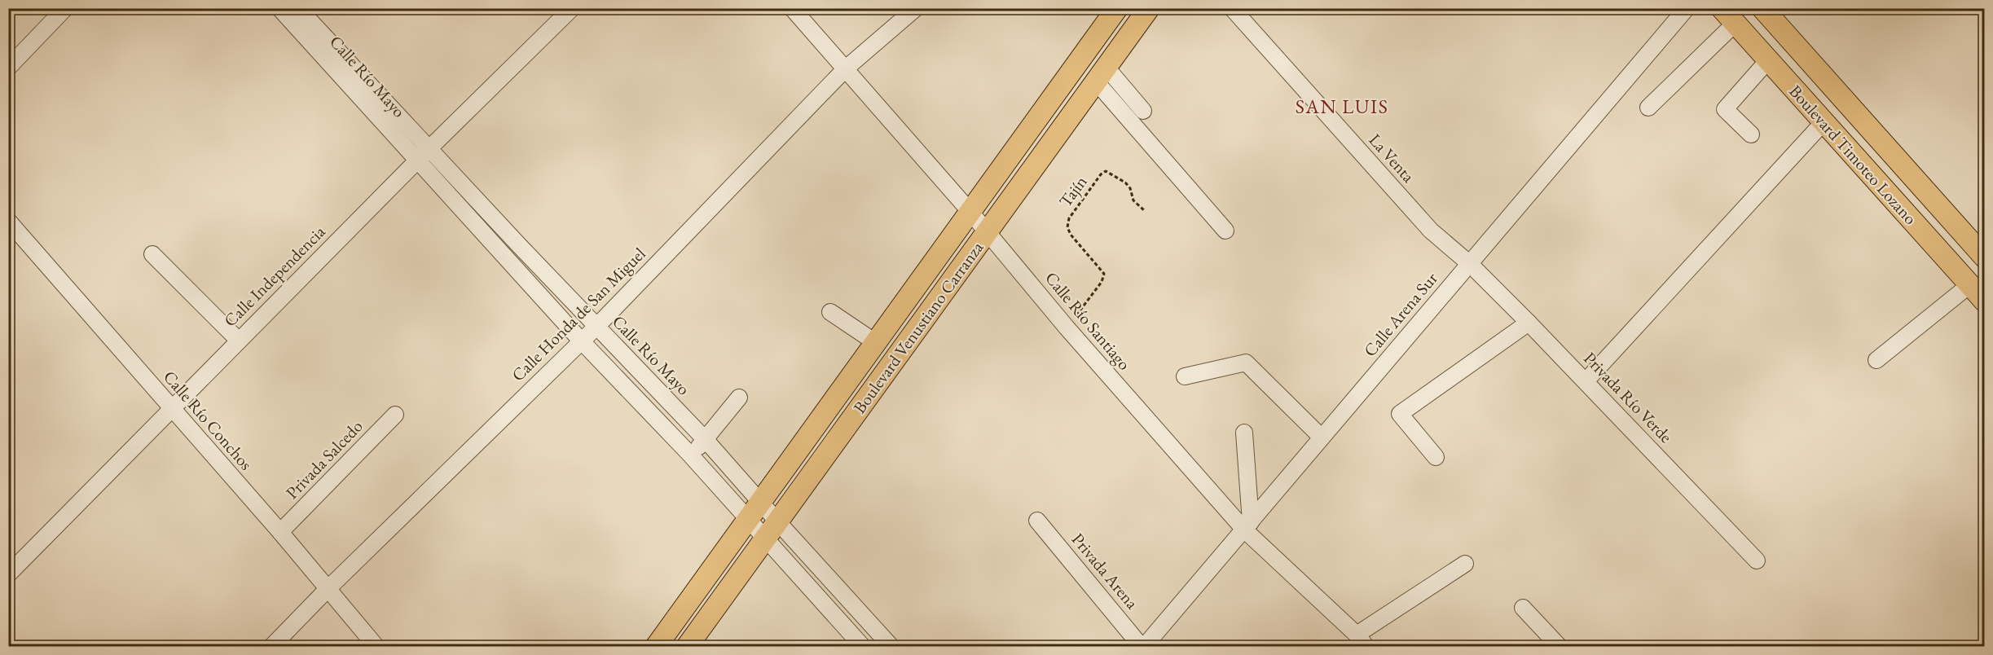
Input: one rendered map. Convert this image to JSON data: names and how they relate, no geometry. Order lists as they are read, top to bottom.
{
  "streets": {
    "main road": ["Boulevard Timoteo Lozano", "Boulevard Venustiano Carranza"],
    "street": [
      "Calle Río Mayo",
      "La Venta",
      "Calle Independencia",
      "Calle Honda de San Miguel",
      "Calle Arena Sur",
      "Calle Río Santiago",
      "Privada Río Verde",
      "Calle Río Conchos",
      "Privada Salcedo",
      "Privada Arena"
    ],
    "path": ["Tajín"]
  },
  "crossings": [
    ["Calle Río Mayo", "Calle Independencia"],
    ["Calle Río Mayo", "Calle Honda de San Miguel"],
    ["Calle Río Mayo", "Boulevard Venustiano Carranza"],
    ["La Venta", "Calle Arena Sur"],
    ["La Venta", "Privada Río Verde"],
    ["Tajín", "Calle Río Santiago"],
    ["Calle Independencia", "Calle Río Conchos"],
    ["Calle Honda de San Miguel", "Calle Río Santiago"],
    ["Calle Honda de San Miguel", "Calle Río Conchos"],
    ["Calle Arena Sur", "Calle Río Santiago"],
    ["Calle Arena Sur", "Privada Río Verde"],
    ["Calle Arena Sur", "Privada Arena"],
    ["Calle Río Santiago", "Boulevard Venustiano Carranza"],
    ["Calle Río Conchos", "Privada Salcedo"]
  ],
  "districts": ["SAN LUIS"]
}
